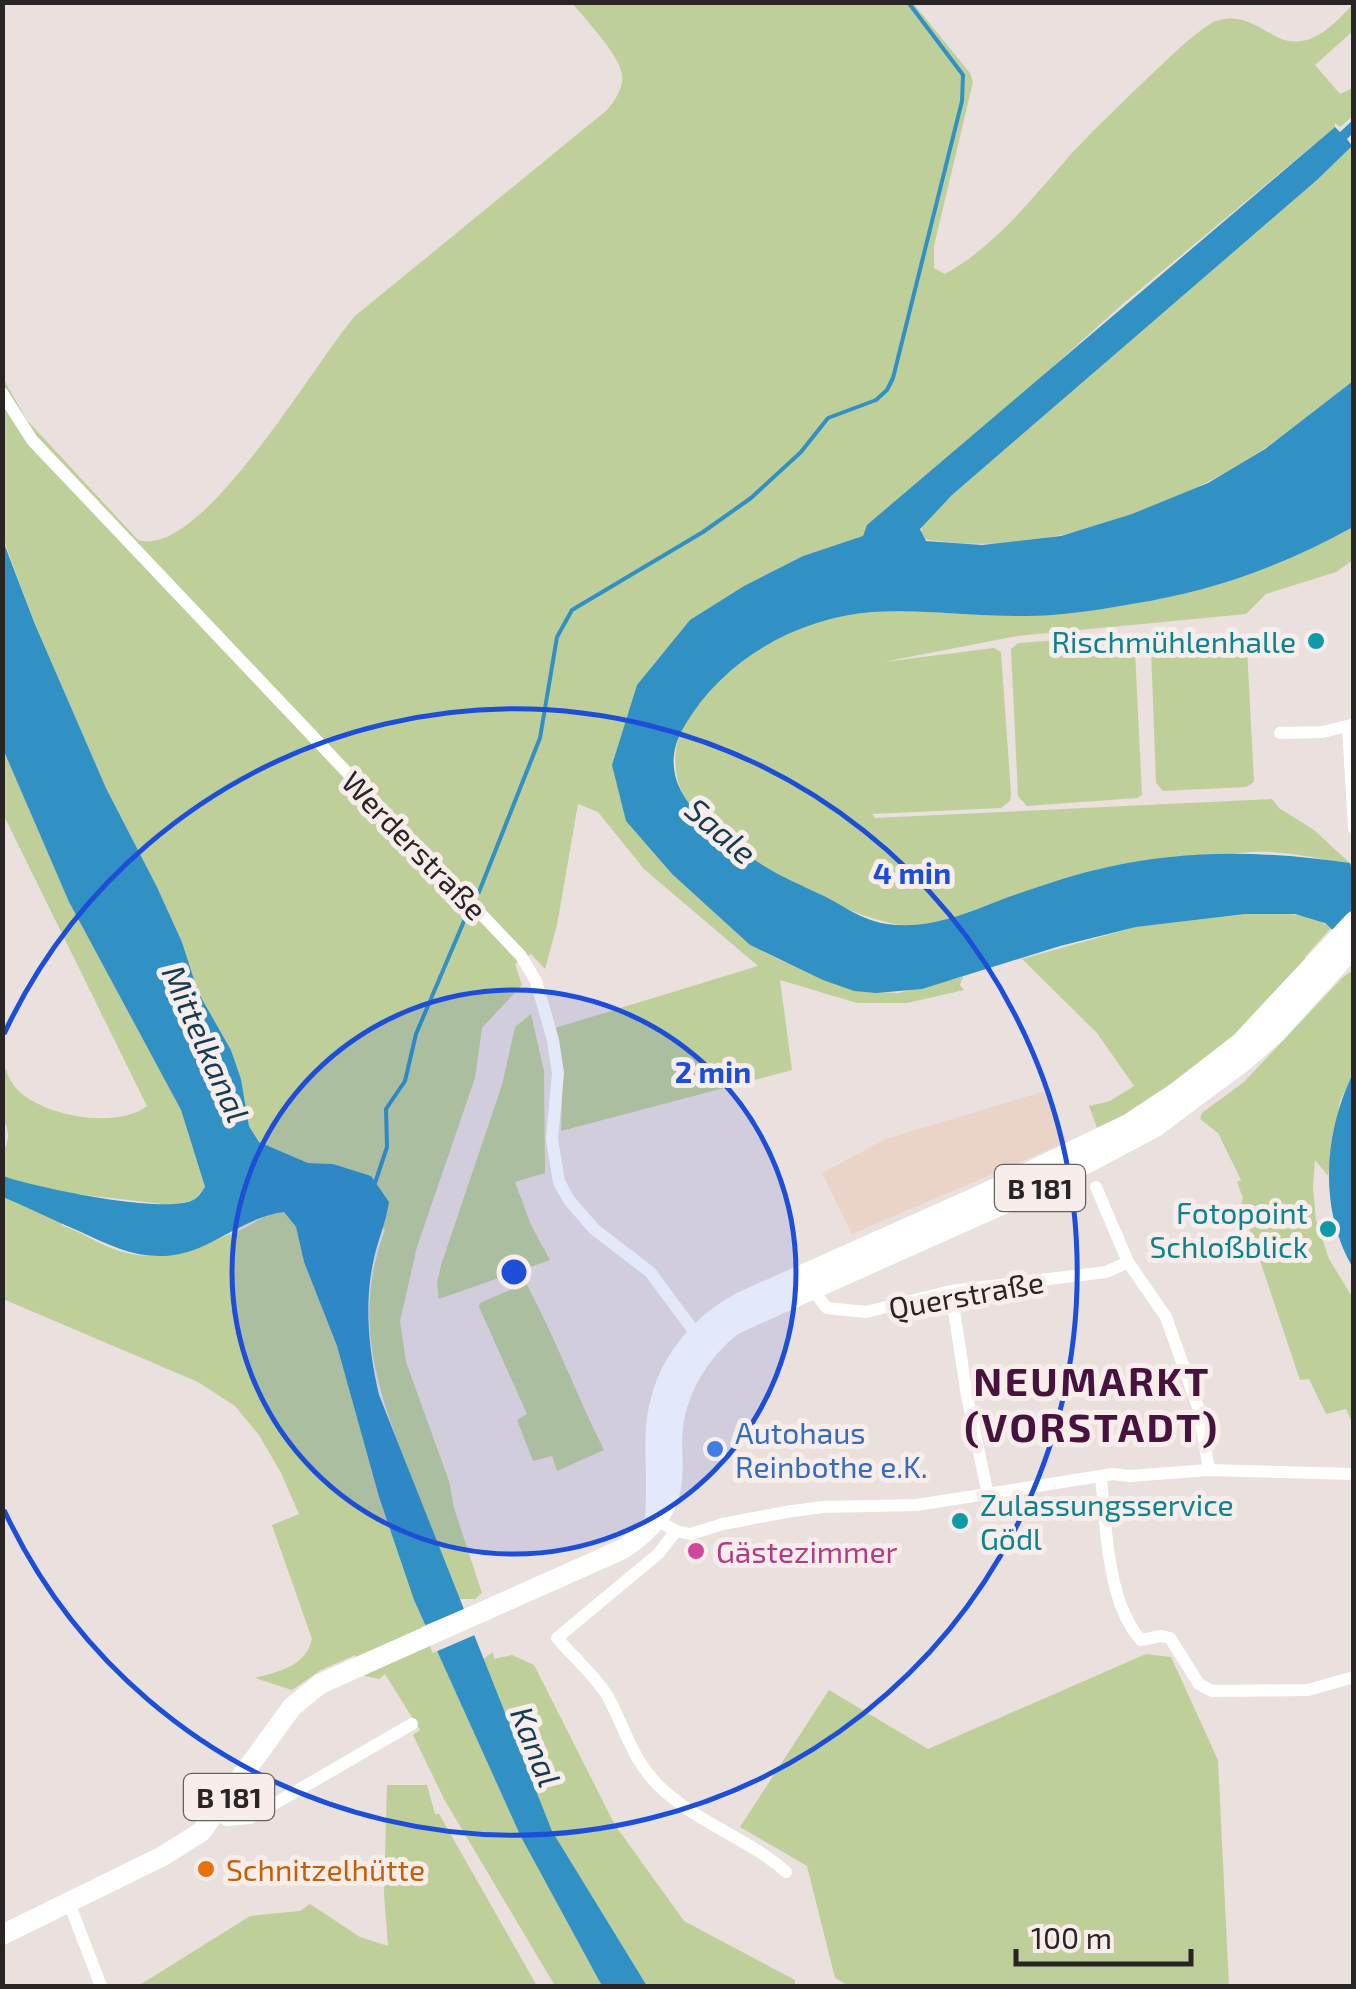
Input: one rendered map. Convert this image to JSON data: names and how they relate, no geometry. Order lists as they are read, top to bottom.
{
  "streets": {
    "main road": ["B 181"],
    "street": ["Werderstraße", "Querstraße"]
  },
  "crossings": [
    ["Werderstraße", "B 181"],
    ["B 181", "Querstraße"]
  ],
  "districts": ["NEUMARKT (VORSTADT)"],
  "water": ["Saale", "Mittelkanal", "Kanal"],
  "places": [
    "Rischmühlenhalle",
    "Fotopoint Schloßblick",
    "Autohaus Reinbothe e.K.",
    "Zulassungsservice Gödl",
    "Gästezimmer",
    "Schnitzelhütte"
  ],
  "scale_bar": "100 m",
  "rings": ["4 min", "2 min"]
}
